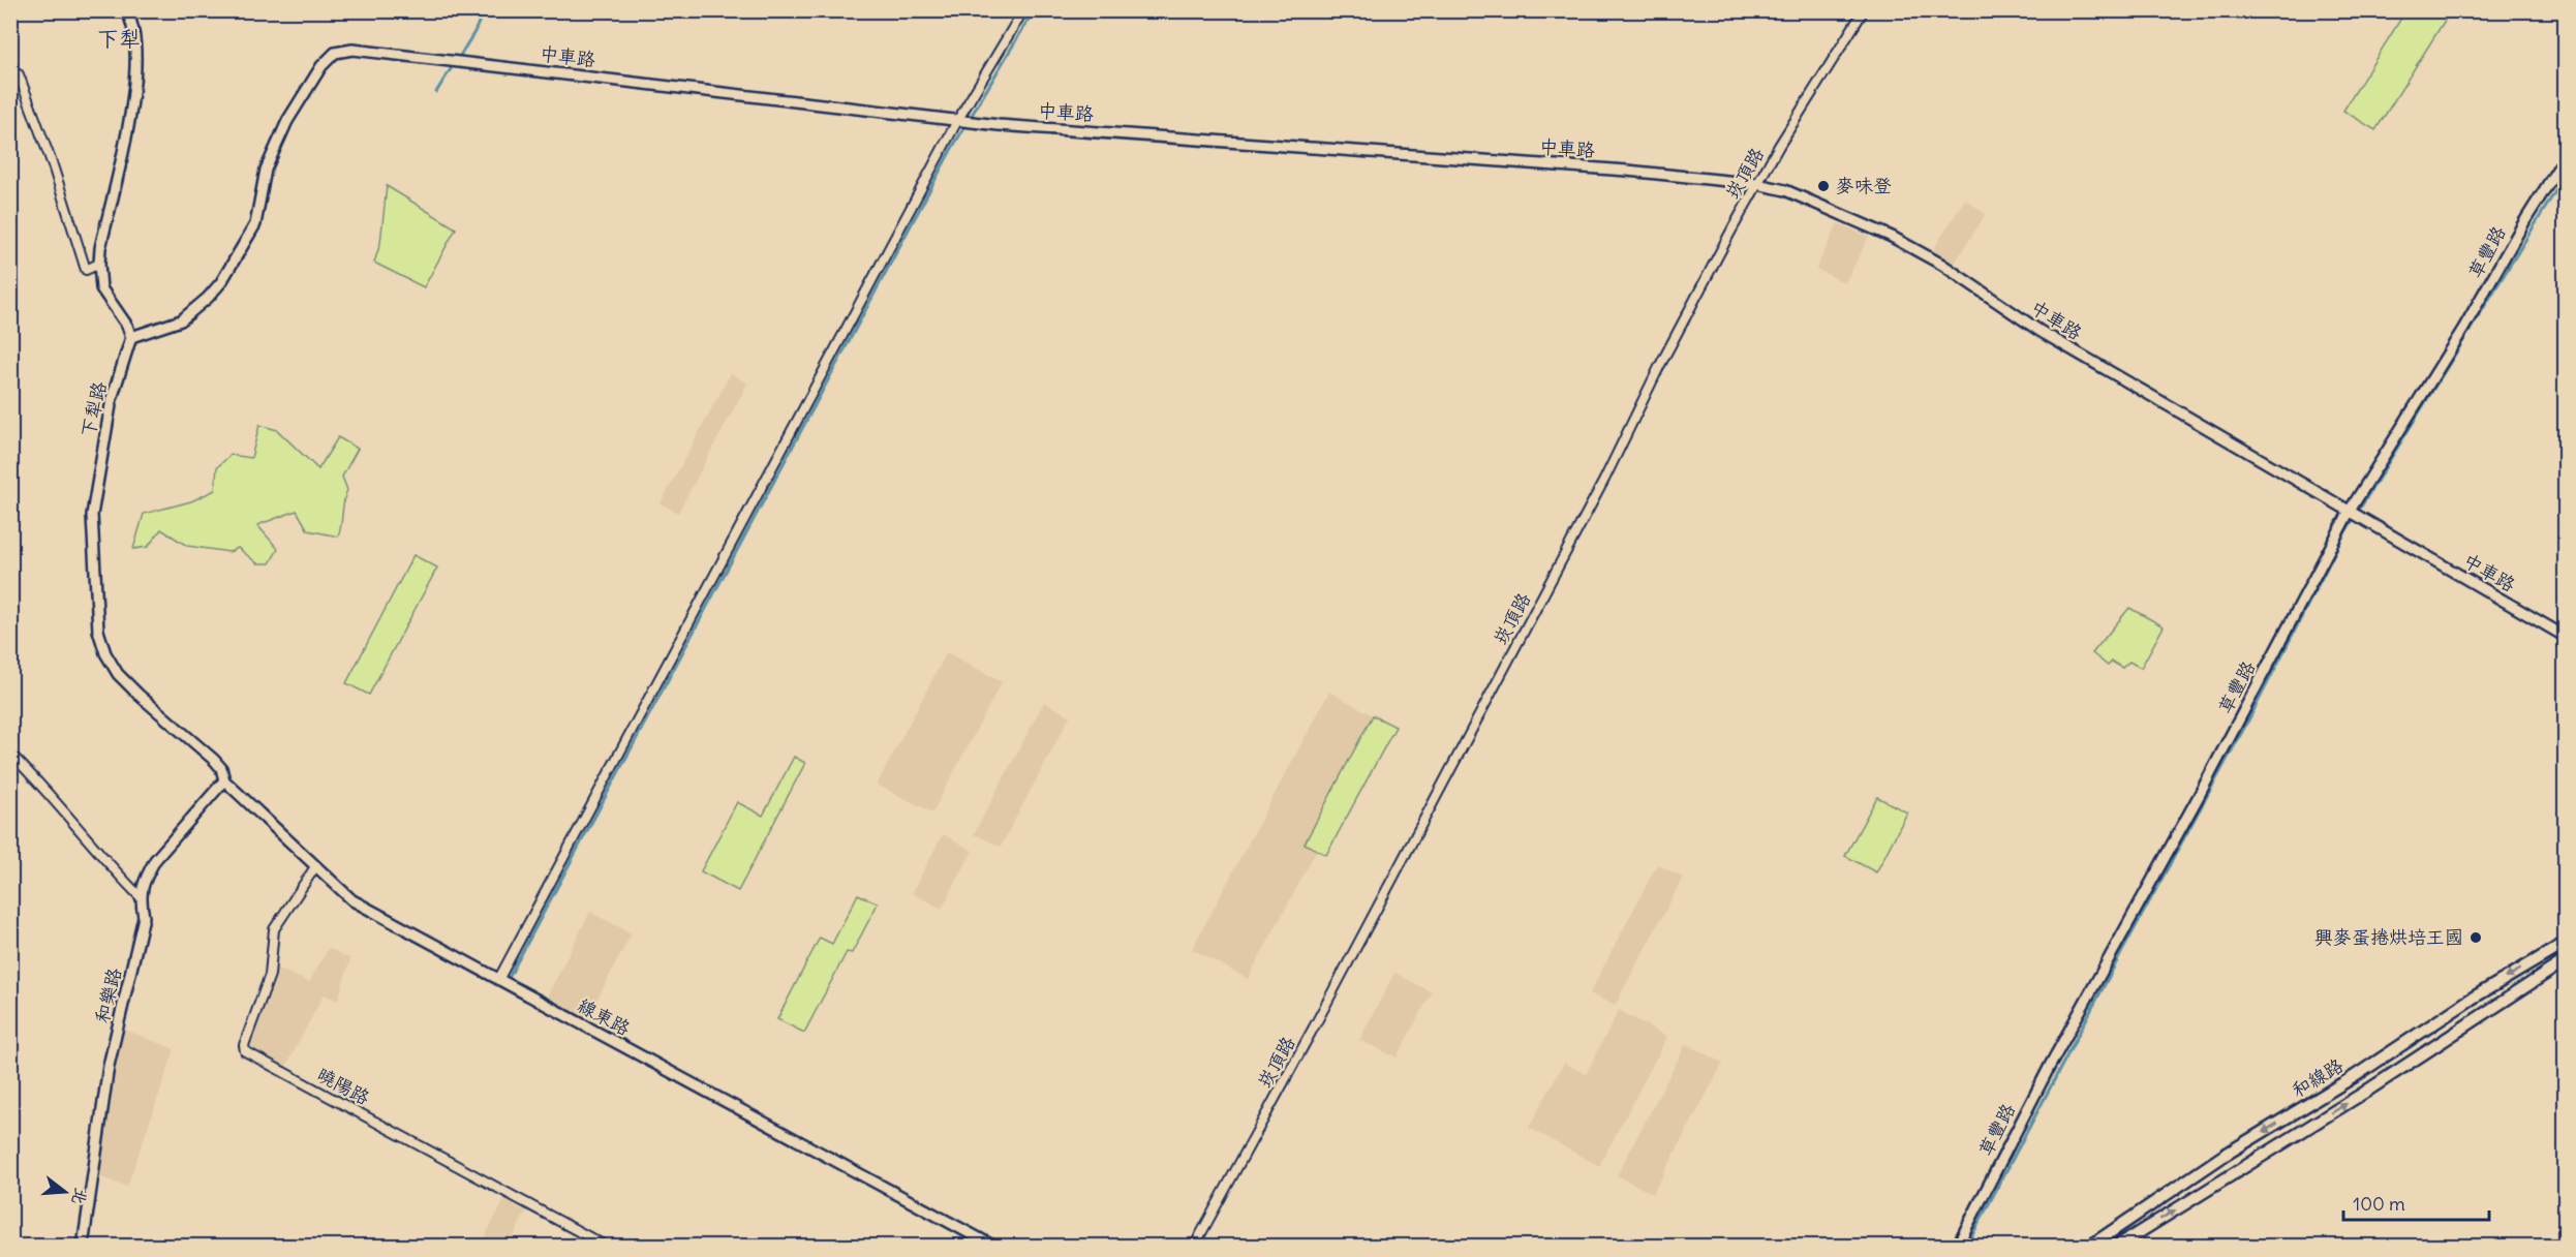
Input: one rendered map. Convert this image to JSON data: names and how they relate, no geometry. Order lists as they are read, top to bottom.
{
  "streets": {
    "main road": ["和線路"],
    "street": [
      "中車路",
      "崁頂路",
      "草豐路",
      "下犁路",
      "和樂路",
      "線東路",
      "曉陽路"
    ]
  },
  "crossings": [
    ["中車路", "崁頂路"],
    ["中車路", "草豐路"],
    ["中車路", "下犁路"],
    ["下犁路", "和樂路"],
    ["下犁路", "線東路"],
    ["和樂路", "線東路"],
    ["線東路", "曉陽路"]
  ],
  "districts": ["下犁"],
  "places": ["麥味登", "興麥蛋捲烘培王國"],
  "scale_bar": "100 m",
  "north": "right"
}
